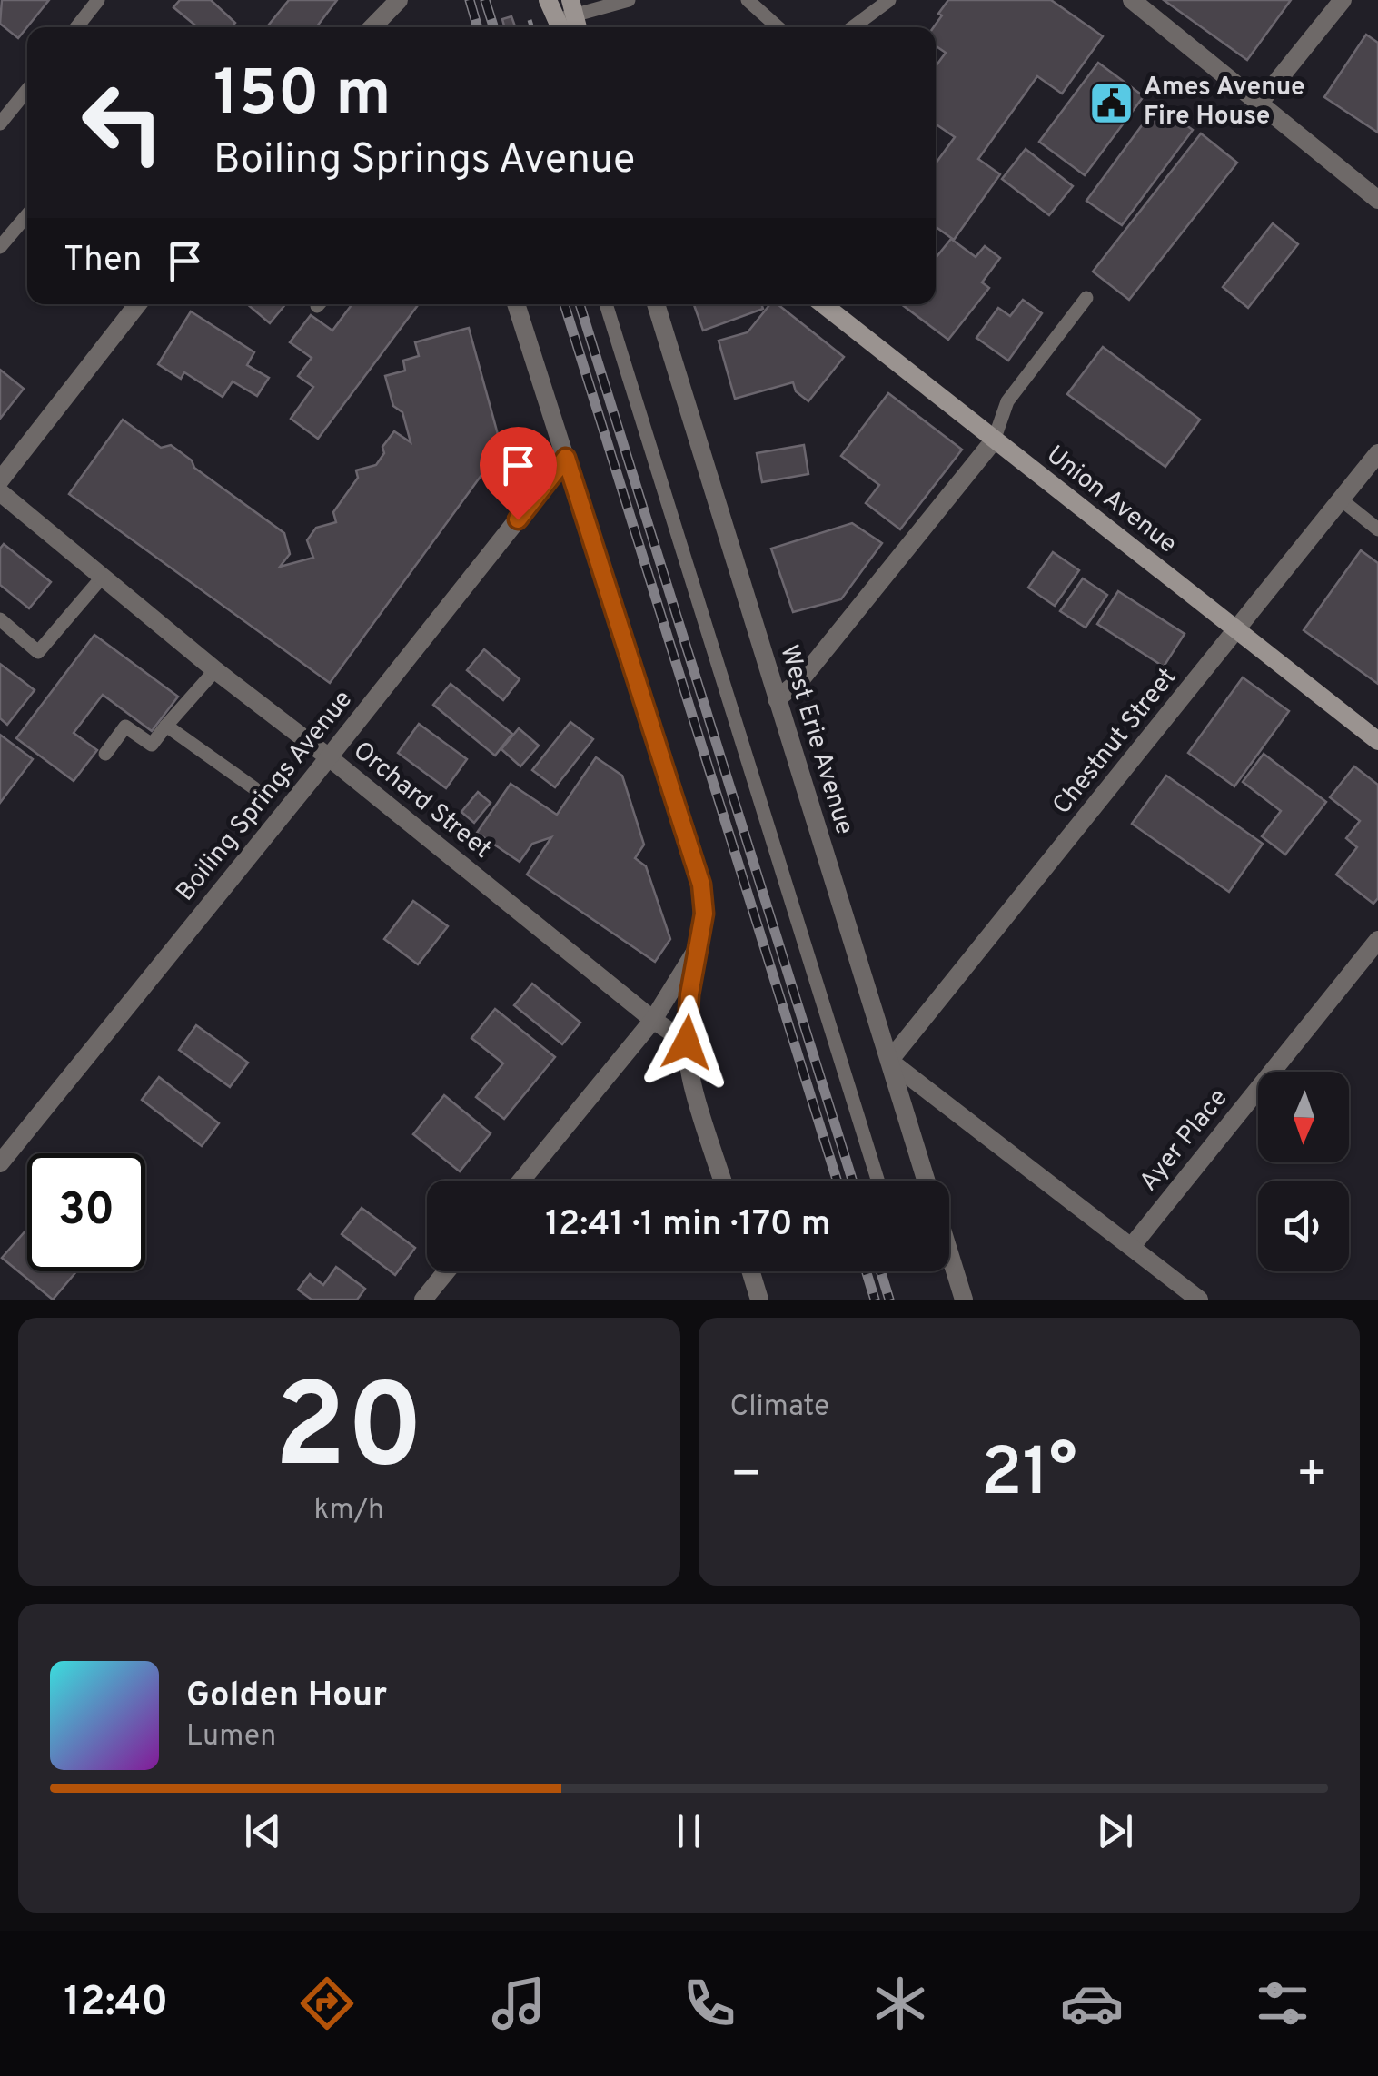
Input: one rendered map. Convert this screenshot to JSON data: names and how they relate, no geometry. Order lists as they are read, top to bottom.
{
  "streets": {
    "main road": ["Union Avenue"],
    "street": [
      "West Erie Avenue",
      "Chestnut Street",
      "Boiling Springs Avenue",
      "Orchard Street",
      "Ayer Place"
    ]
  },
  "crossings": [
    ["Union Avenue", "Chestnut Street"],
    ["West Erie Avenue", "Chestnut Street"],
    ["Boiling Springs Avenue", "Orchard Street"]
  ],
  "places": {
    "public building": ["Ames Avenue Fire House"]
  },
  "north": "bottom",
  "page": {
    "turn": ["150 m", "Boiling Springs Avenue"],
    "then": "Then",
    "limit": "30",
    "trip": "12:41 · 1 min · 170 m",
    "tile": [
      ["20", "km/h"],
      "Climate"
    ],
    "heat": ["−", "21°", "+"],
    "song": ["Golden Hour", "Lumen"],
    "tabs": "12:40"
  }
}
